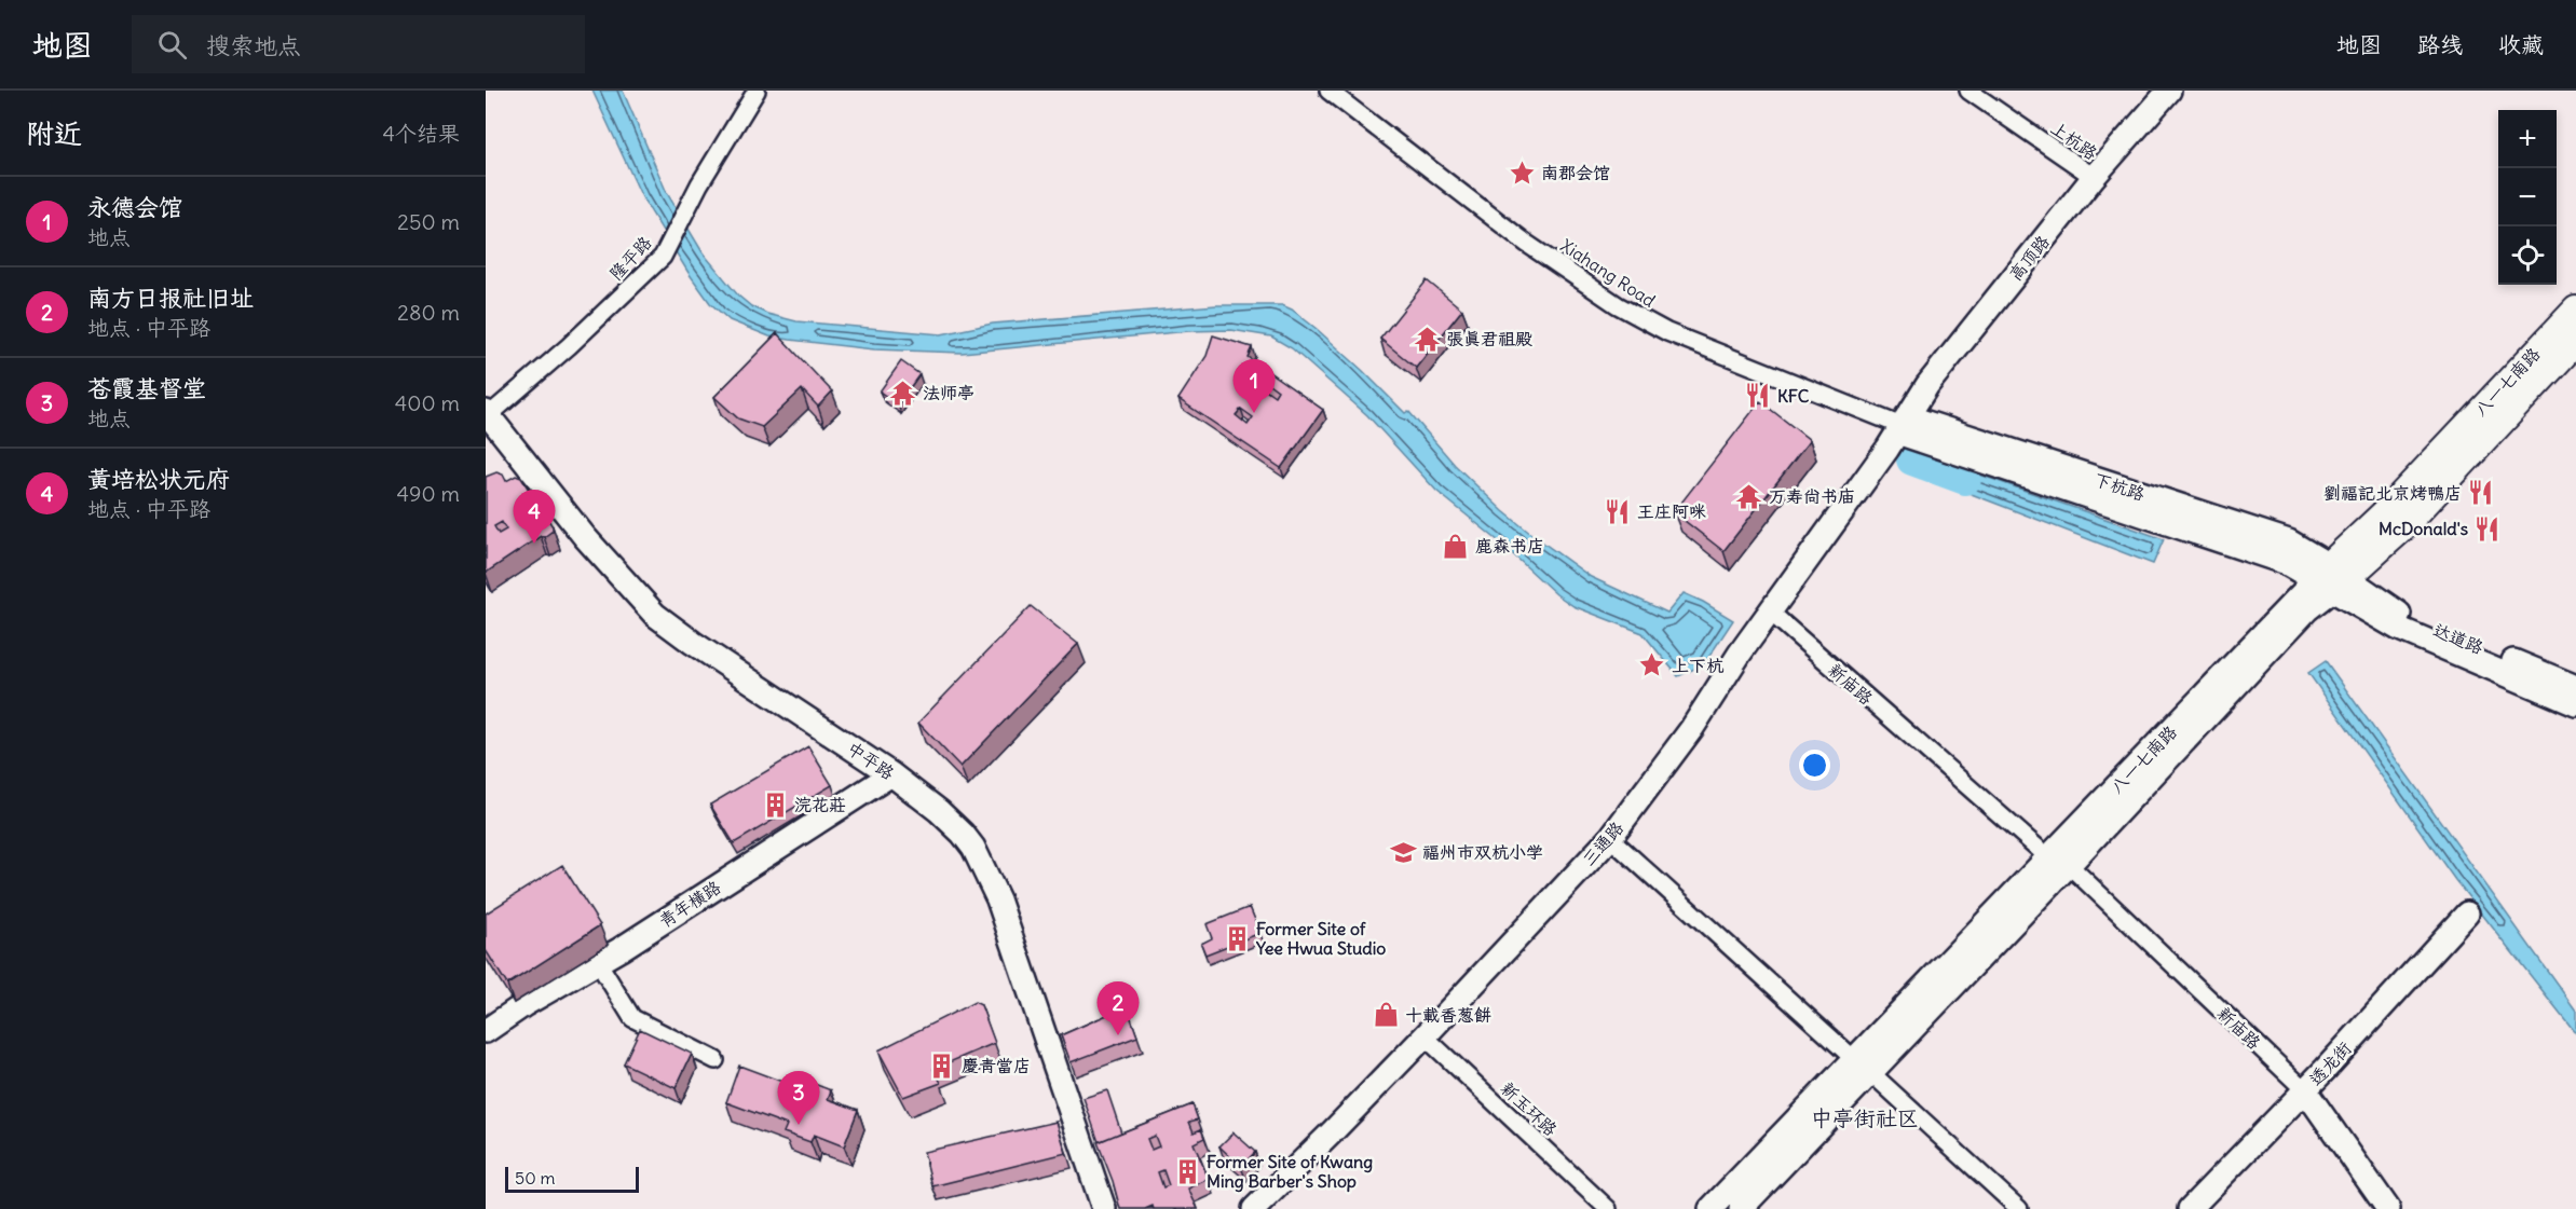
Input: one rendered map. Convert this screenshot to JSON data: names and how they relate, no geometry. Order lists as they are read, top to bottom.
{
  "streets": {
    "main road": ["八一七南路"],
    "street": [
      "上杭路",
      "隆平路",
      "高顶路",
      "Xiahang Road",
      "下杭路",
      "达道路",
      "新庙路",
      "中平路",
      "三通路",
      "青年横路",
      "透龙街",
      "新玉环路"
    ]
  },
  "crossings": [
    ["上杭路", "高顶路"],
    ["隆平路", "中平路"],
    ["高顶路", "Xiahang Road"],
    ["高顶路", "下杭路"],
    ["高顶路", "三通路"],
    ["Xiahang Road", "下杭路"],
    ["Xiahang Road", "三通路"],
    ["八一七南路", "下杭路"],
    ["八一七南路", "达道路"],
    ["八一七南路", "新庙路"],
    ["下杭路", "达道路"],
    ["下杭路", "三通路"],
    ["新庙路", "三通路"],
    ["新庙路", "透龙街"],
    ["中平路", "青年横路"],
    ["三通路", "新玉环路"]
  ],
  "districts": ["中亭街社区"],
  "places": {
    "place": ["南郡会馆", "上下杭"],
    "temple": ["張真君祖殿", "法师亭", "万寿尚书庙"],
    "restaurant": [
      "KFC",
      "劉福記北京烤鴨店",
      "王庄阿咪",
      "McDonald's"
    ],
    "shop": ["鹿森书店", "十載香葱餅"],
    "building": [
      "浣花莊",
      "Former Site of Yee Hwua Studio",
      "慶青當店",
      "Former Site of Kwang Ming Barber's Shop"
    ],
    "school or university": ["福州市双杭小学"]
  },
  "scale_bar": "50 m",
  "page": {
    "header": "地图",
    "search": "搜索地点",
    "nav": ["地图", "路线", "收藏"],
    "heading": ["附近", "4个结果"],
    "map_buttons": ["+", "−"],
    "list": [
      {
        "mark": "1",
        "name": "永德会馆",
        "note": "地点",
        "value": "250 m"
      },
      {
        "mark": "2",
        "name": "南方日报社旧址",
        "note": "地点 · 中平路",
        "value": "280 m"
      },
      {
        "mark": "3",
        "name": "苍霞基督堂",
        "note": "地点",
        "value": "400 m"
      },
      {
        "mark": "4",
        "name": "黄培松状元府",
        "note": "地点 · 中平路",
        "value": "490 m"
      }
    ],
    "pins": [
      "1",
      "4",
      "2",
      "3"
    ],
    "scale": "50 m"
  }
}
